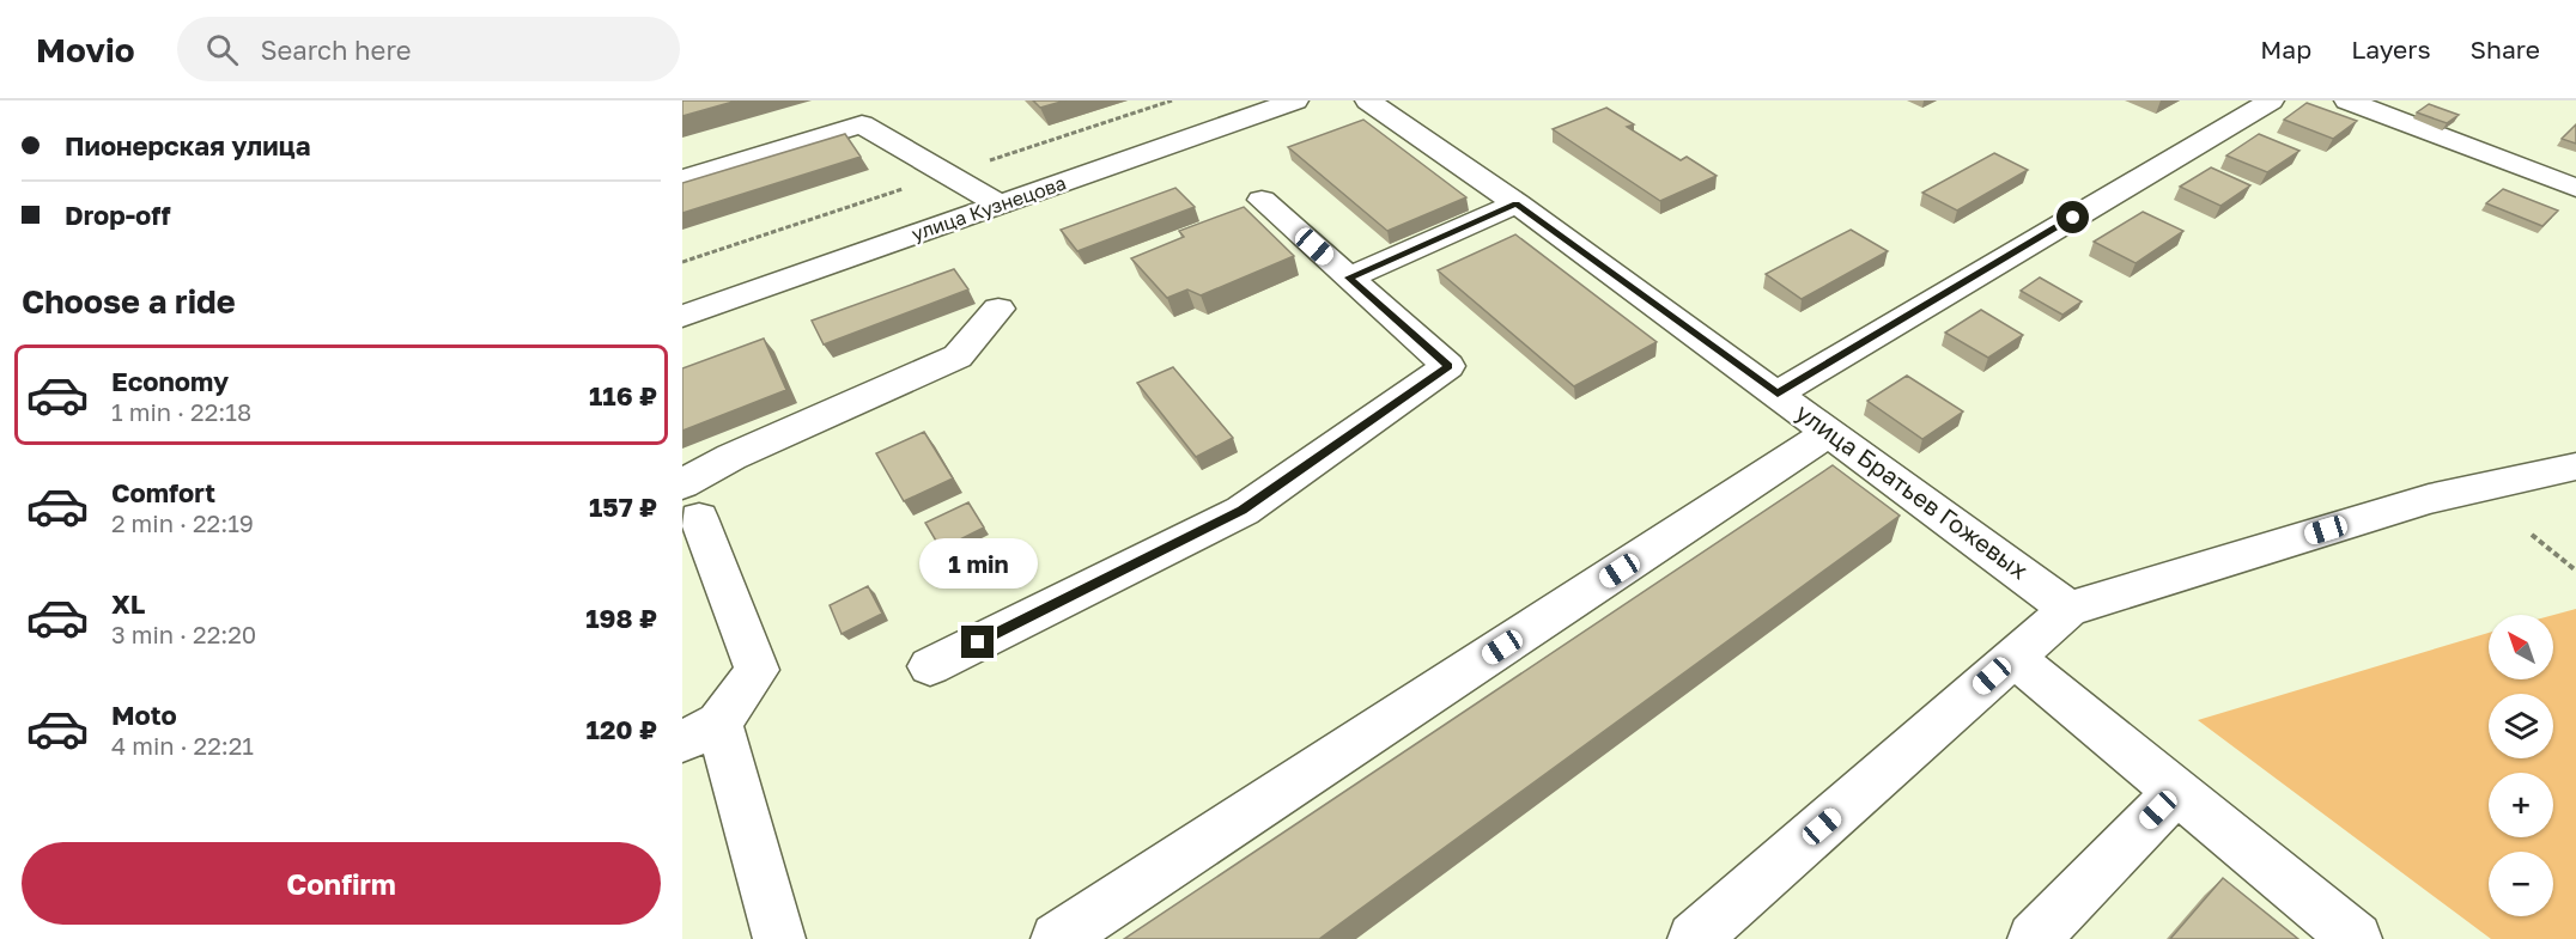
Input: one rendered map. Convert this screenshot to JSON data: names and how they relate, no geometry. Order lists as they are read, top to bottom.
{
  "streets": {
    "street": ["улица Кузнецова", "улица Братьев Гожевых"]
  },
  "north": "top left",
  "page": {
    "header": "Movio",
    "search": "Search here",
    "nav": ["Map", "Layers", "Share"],
    "banner": ["Пионерская улица", "Drop-off"],
    "heading": "Choose a ride",
    "list": [
      {
        "name": "Economy",
        "note": "1 min · 22:18",
        "value": "116 ₽"
      },
      {
        "name": "Comfort",
        "note": "2 min · 22:19",
        "value": "157 ₽"
      },
      {
        "name": "XL",
        "note": "3 min · 22:20",
        "value": "198 ₽"
      },
      {
        "name": "Moto",
        "note": "4 min · 22:21",
        "value": "120 ₽"
      }
    ],
    "bubble": "1 min",
    "map_buttons": ["+", "−"],
    "buttons": "Confirm"
  }
}
